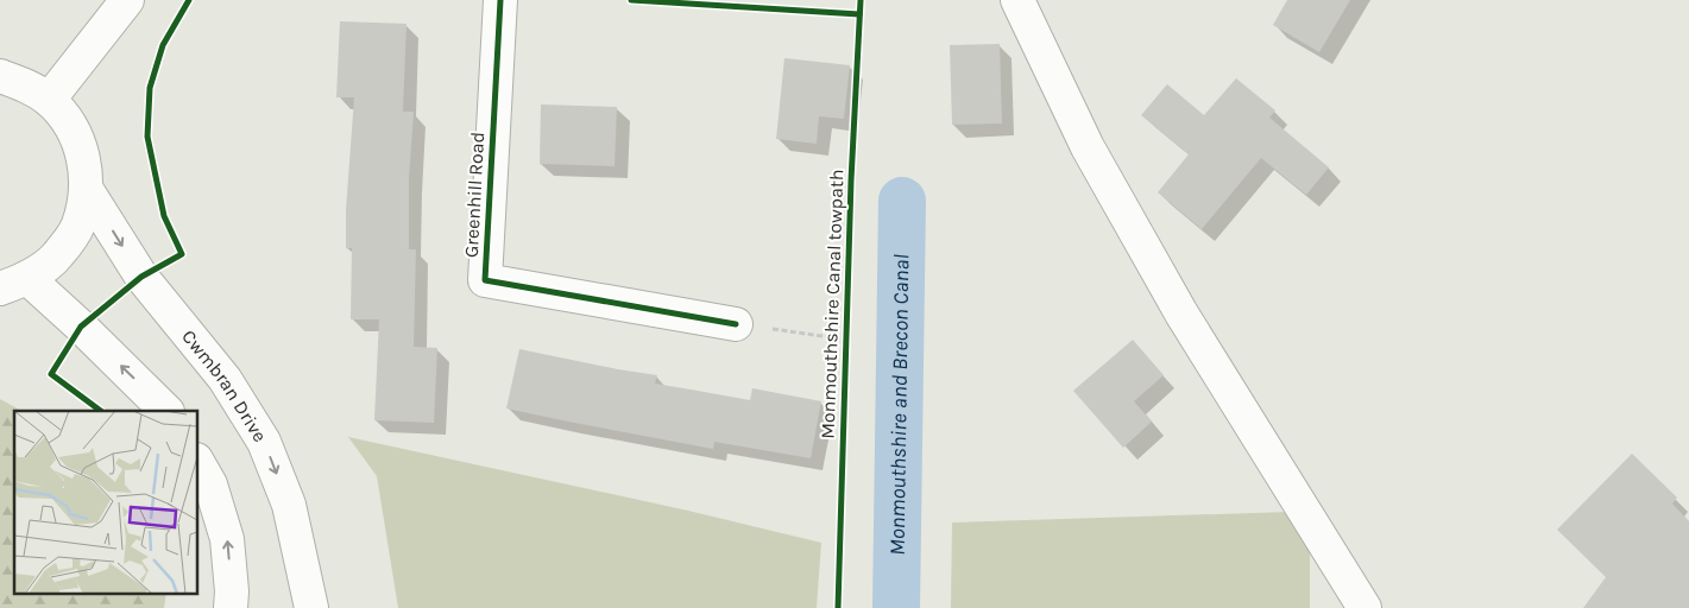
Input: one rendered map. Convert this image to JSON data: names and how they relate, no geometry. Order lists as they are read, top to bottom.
{
  "streets": {
    "street": ["Greenhill Road", "Cwmbran Drive"],
    "cycle path": ["Monmouthshire Canal towpath"]
  },
  "water": ["Monmouthshire and Brecon Canal"]
}
